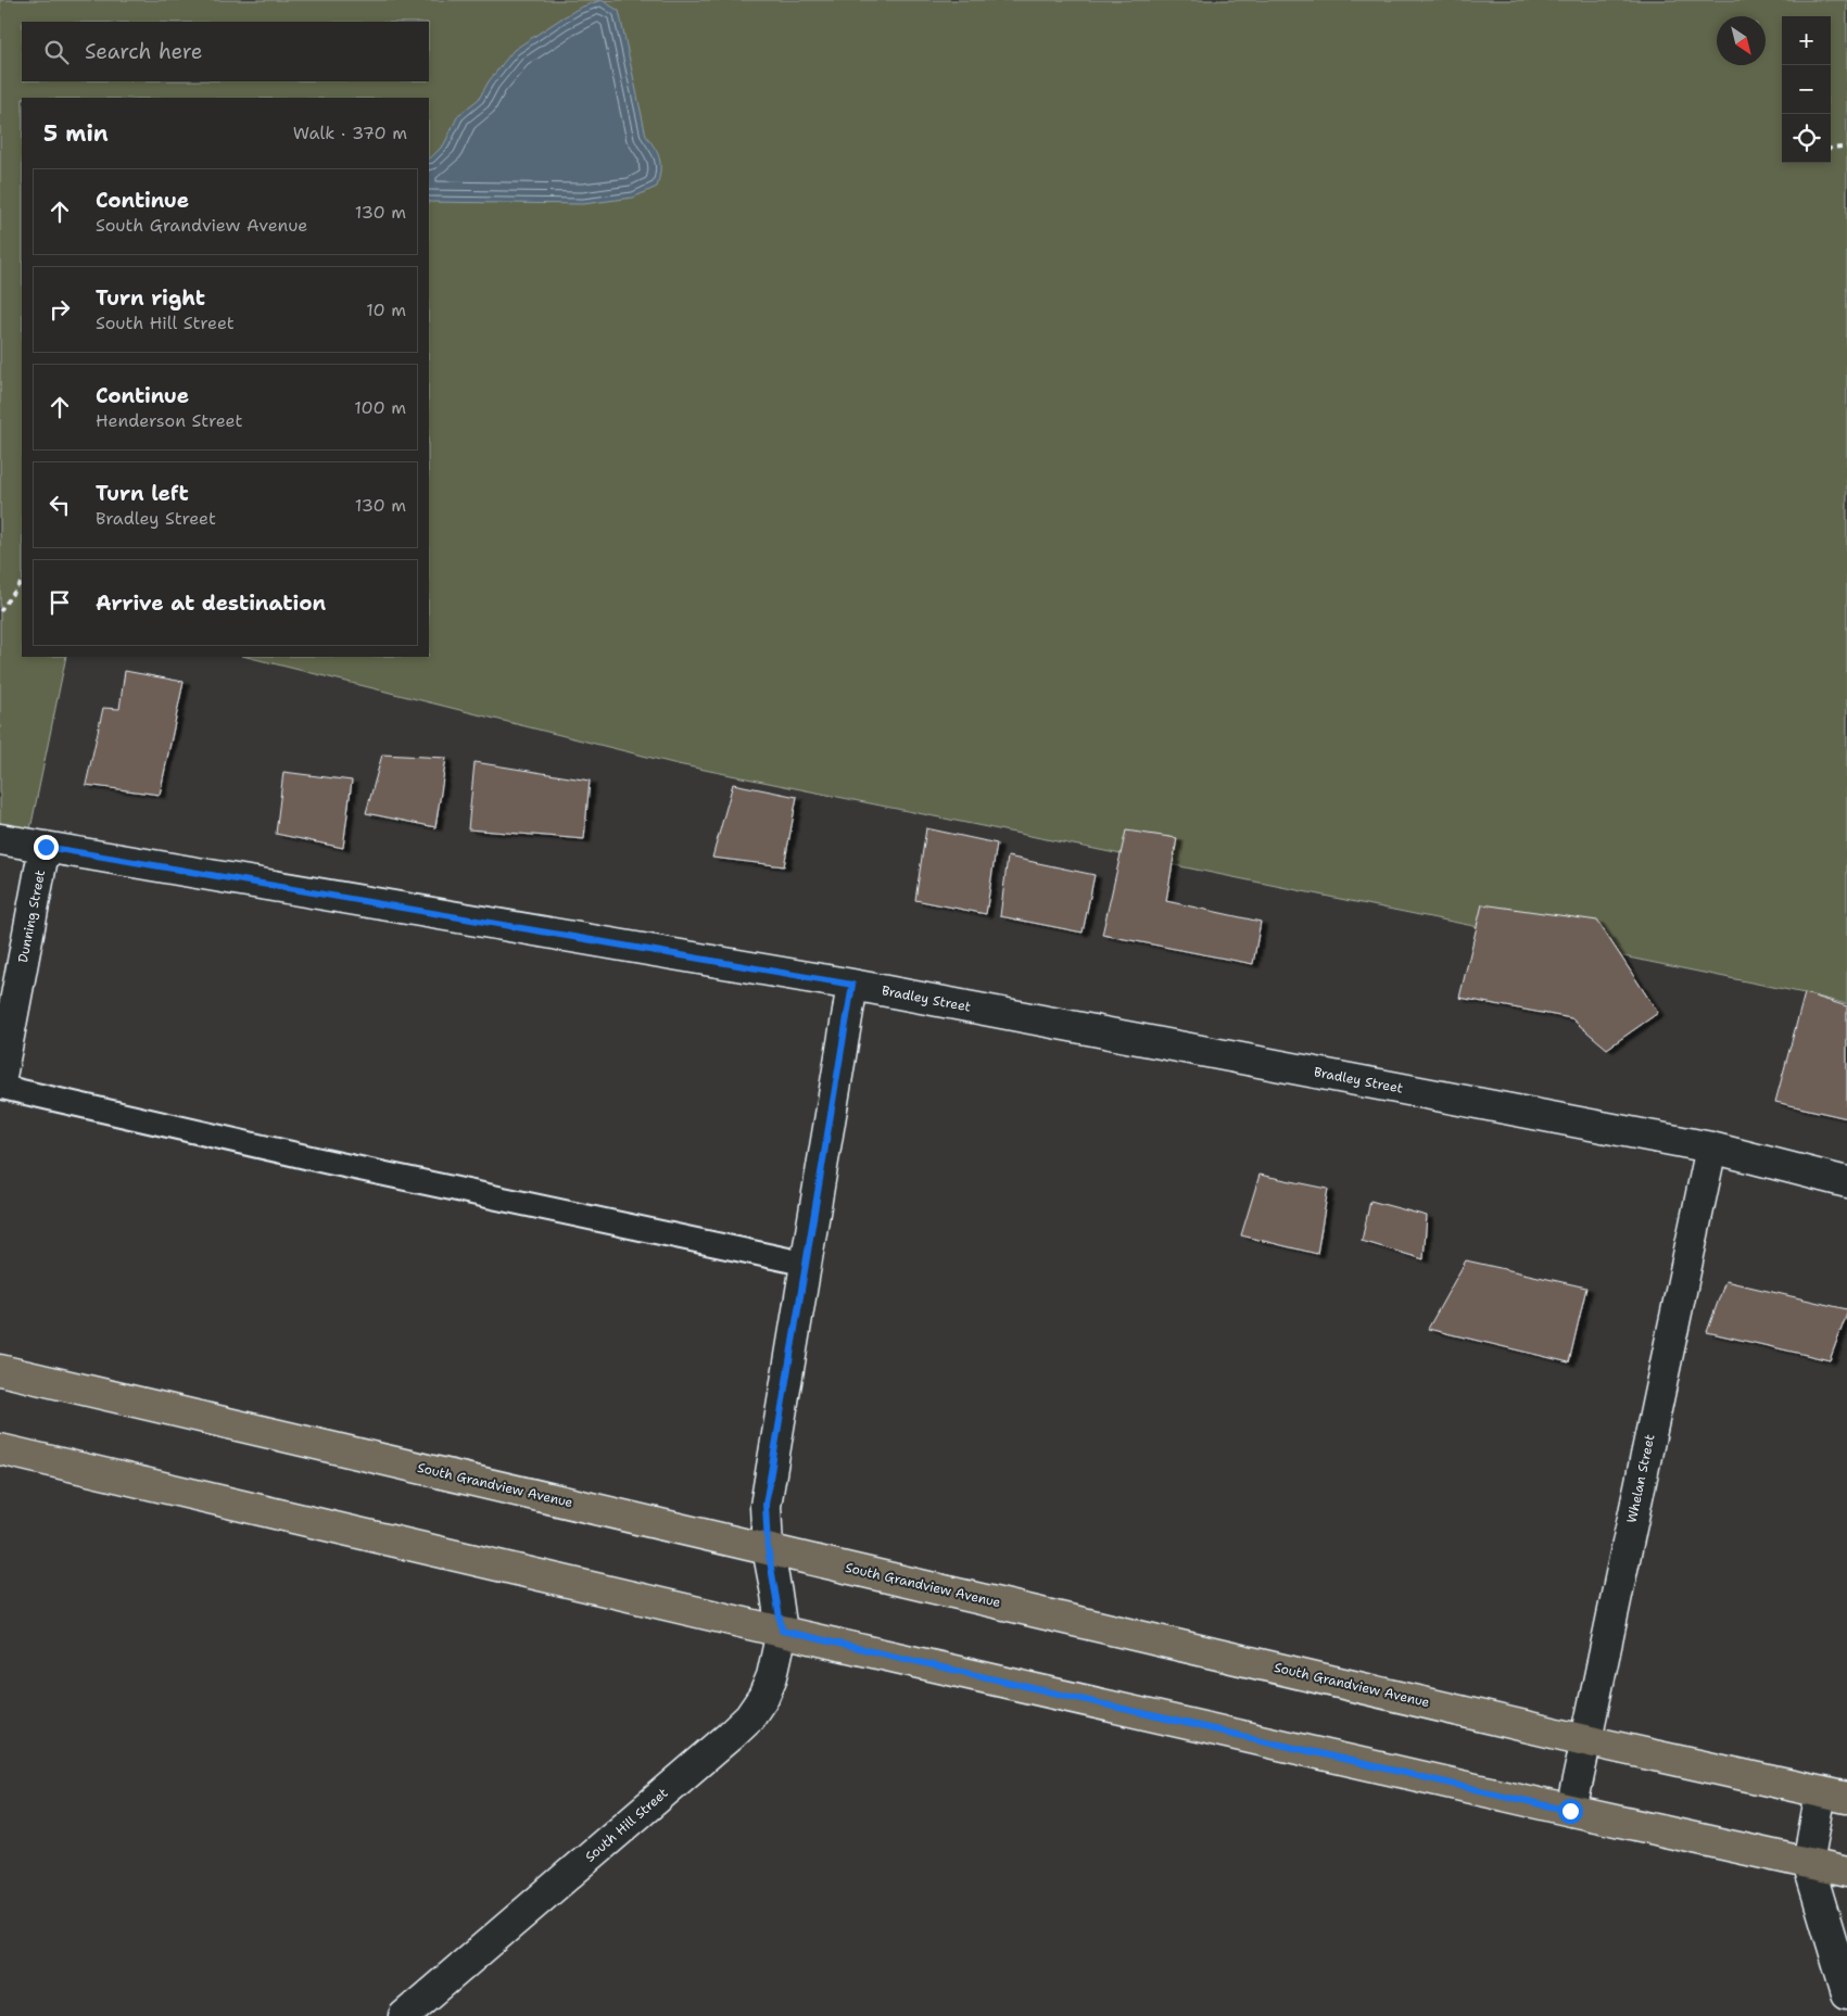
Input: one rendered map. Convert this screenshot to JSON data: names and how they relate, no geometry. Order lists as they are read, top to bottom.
{
  "streets": {
    "main road": ["South Grandview Avenue"],
    "street": [
      "Dunning Street",
      "Bradley Street",
      "Whelan Street",
      "South Hill Street"
    ]
  },
  "crossings": [
    ["Dunning Street", "Bradley Street"],
    ["Bradley Street", "Whelan Street"],
    ["Bradley Street", "South Hill Street"],
    ["Whelan Street", "South Grandview Avenue"],
    ["South Grandview Avenue", "South Hill Street"]
  ],
  "north": "bottom right",
  "page": {
    "map_buttons": ["+", "−"],
    "search": "Search here",
    "heading": ["5 min", "Walk · 370 m"],
    "list": [
      ["Continue", "South Grandview Avenue", "130 m"],
      ["Turn right", "South Hill Street", "10 m"],
      ["Continue", "Henderson Street", "100 m"],
      ["Turn left", "Bradley Street", "130 m"],
      "Arrive at destination"
    ]
  }
}
